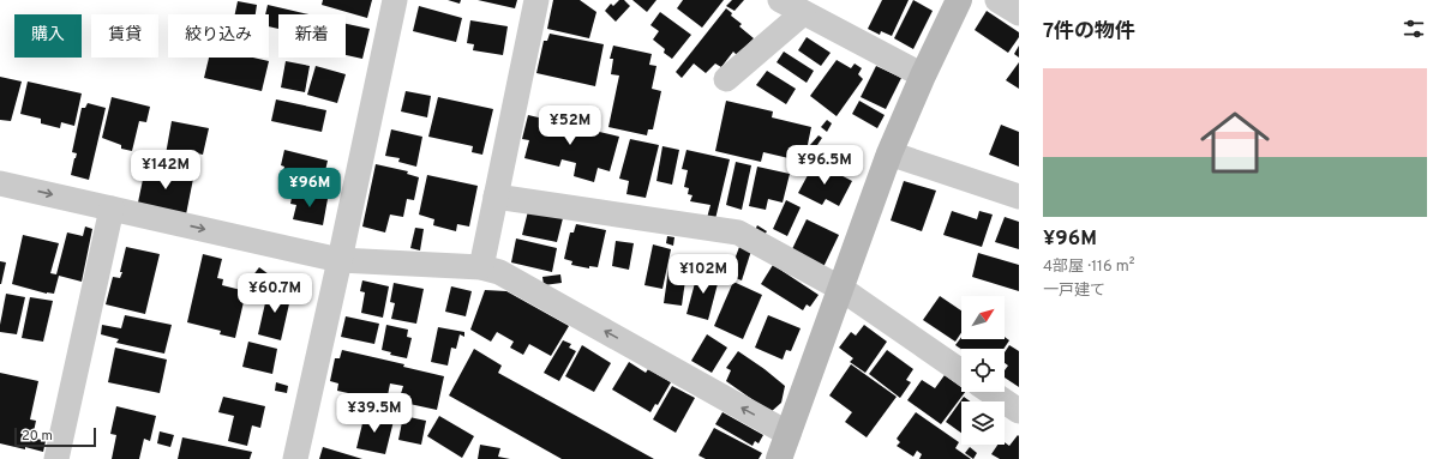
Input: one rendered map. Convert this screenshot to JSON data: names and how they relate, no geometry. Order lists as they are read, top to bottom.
{
  "scale_bar": "20 m",
  "north": "top right",
  "page": {
    "heading": "7件の物件",
    "chip": [
      "購入",
      "賃貸",
      "絞り込み",
      "新着"
    ],
    "list": [
      {
        "name": "¥96M",
        "note": "4部屋 · 116 m² · 一戸建て"
      }
    ],
    "price": [
      "¥52M",
      "¥96.5M",
      "¥142M",
      "¥96M",
      "¥102M",
      "¥60.7M",
      "¥39.5M"
    ],
    "scale": "20 m"
  }
}
